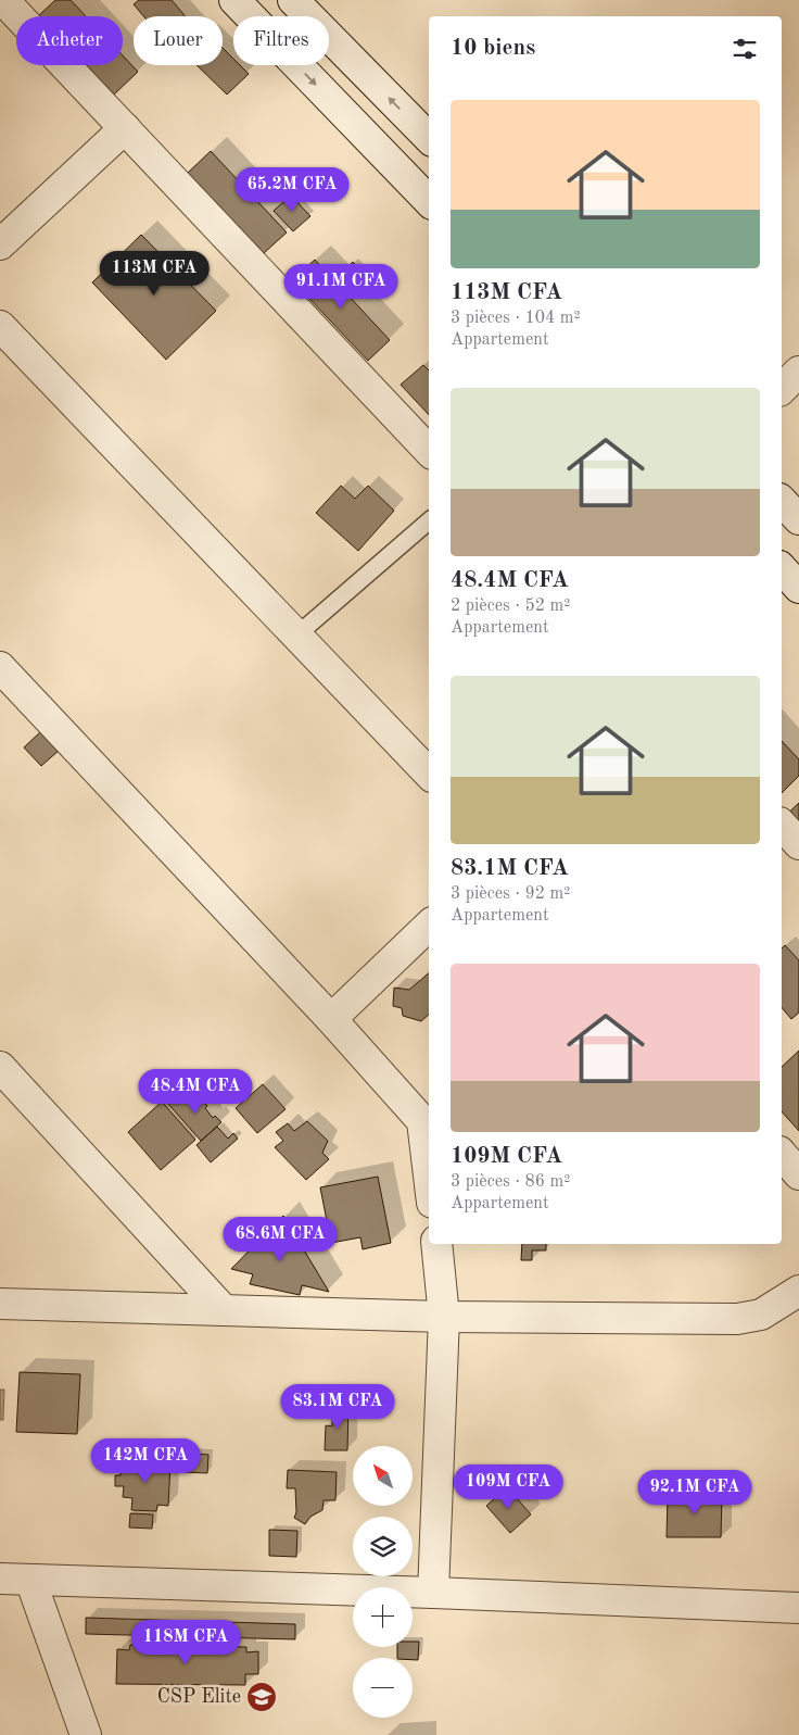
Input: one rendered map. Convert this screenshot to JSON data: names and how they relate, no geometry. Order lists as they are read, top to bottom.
{
  "places": {
    "school or university": ["CSP Elite"]
  },
  "north": "top left",
  "page": {
    "chip": ["Acheter", "Louer", "Filtres"],
    "heading": "10 biens",
    "list": [
      {
        "name": "113M CFA",
        "note": "3 pièces · 104 m² · Appartement"
      },
      {
        "name": "48.4M CFA",
        "note": "2 pièces · 52 m² · Appartement"
      },
      {
        "name": "83.1M CFA",
        "note": "3 pièces · 92 m² · Appartement"
      },
      {
        "name": "109M CFA",
        "note": "3 pièces · 86 m² · Appartement"
      }
    ],
    "price": [
      "65.2M CFA",
      "113M CFA",
      "91.1M CFA",
      "48.4M CFA",
      "68.6M CFA",
      "83.1M CFA",
      "142M CFA",
      "109M CFA",
      "92.1M CFA",
      "118M CFA"
    ],
    "map_buttons": ["+", "−"]
  }
}
